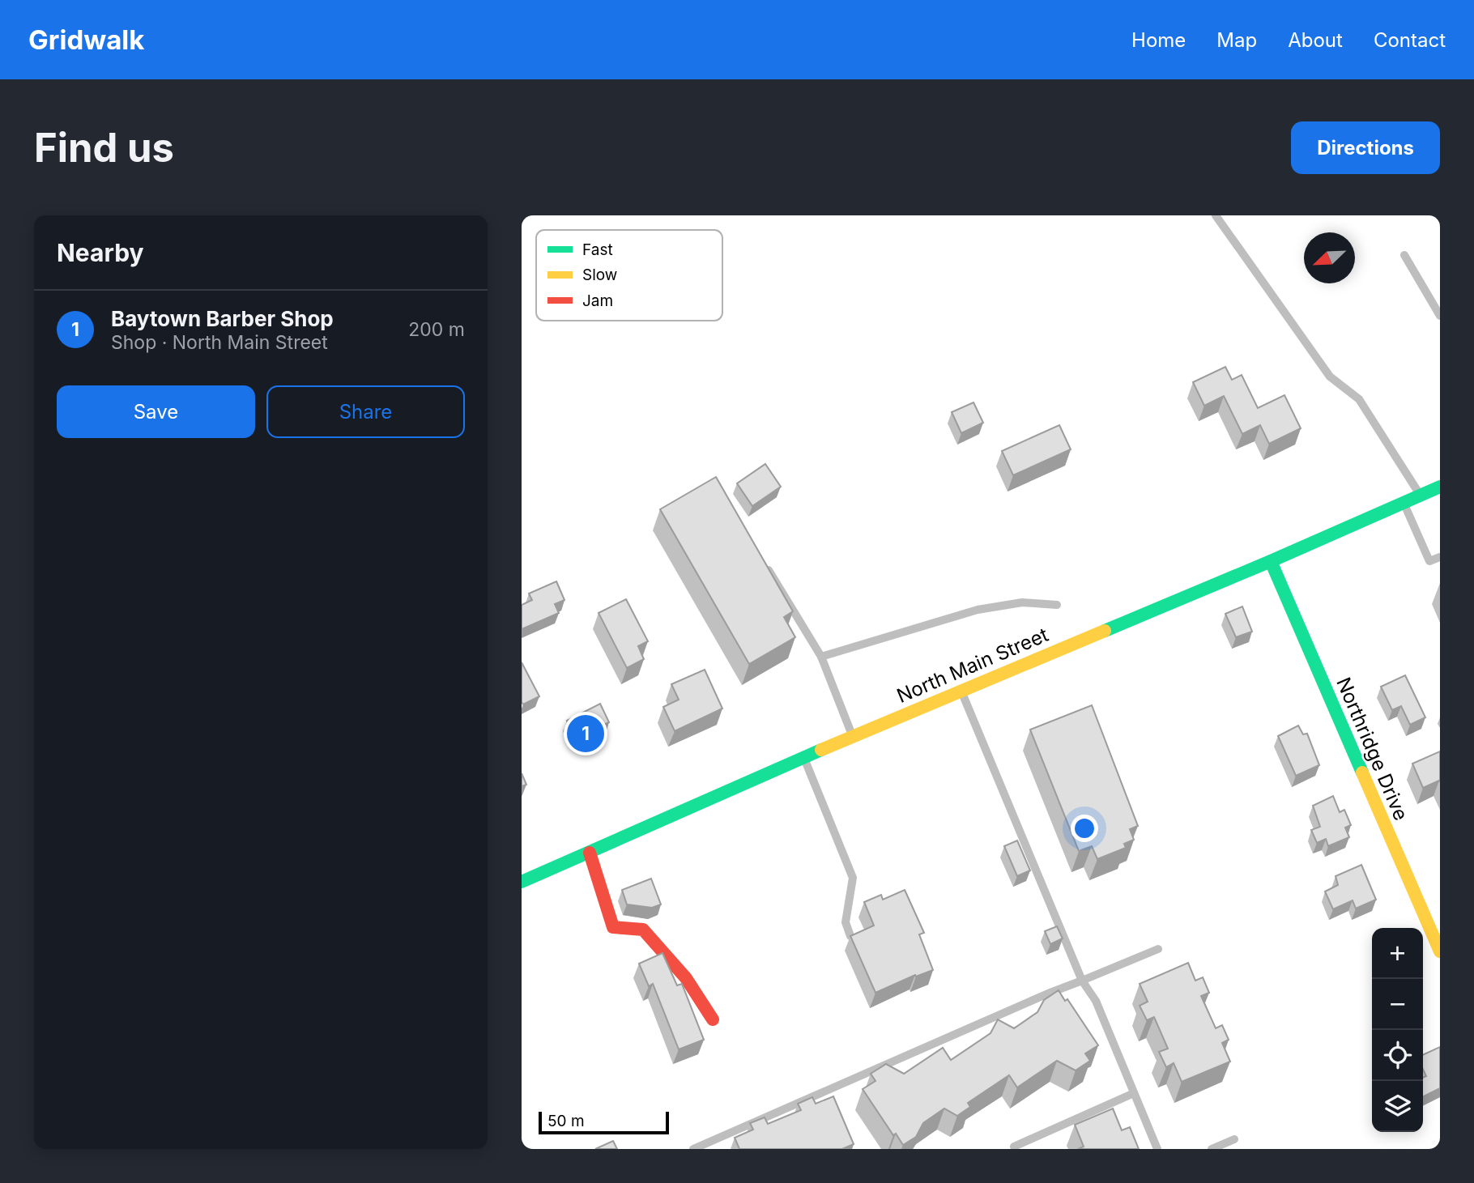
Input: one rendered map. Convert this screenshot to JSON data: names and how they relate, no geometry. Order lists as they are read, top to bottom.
{
  "streets": {
    "main road": ["North Main Street", "Northridge Drive"]
  },
  "crossings": [
    ["North Main Street", "Northridge Drive"]
  ],
  "legend": ["Fast", "Slow", "Jam"],
  "scale_bar": "50 m",
  "north": "bottom left",
  "page": {
    "header": "Gridwalk",
    "nav": [
      "Home",
      "Map",
      "About",
      "Contact"
    ],
    "buttons": [
      "Directions",
      ["Save", "Share"]
    ],
    "title": "Find us",
    "heading": "Nearby",
    "list": [
      {
        "mark": "1",
        "name": "Baytown Barber Shop",
        "note": "Shop · North Main Street",
        "value": "200 m"
      }
    ],
    "pins": "1",
    "map_buttons": ["+", "−"],
    "scale": "50 m"
  }
}
